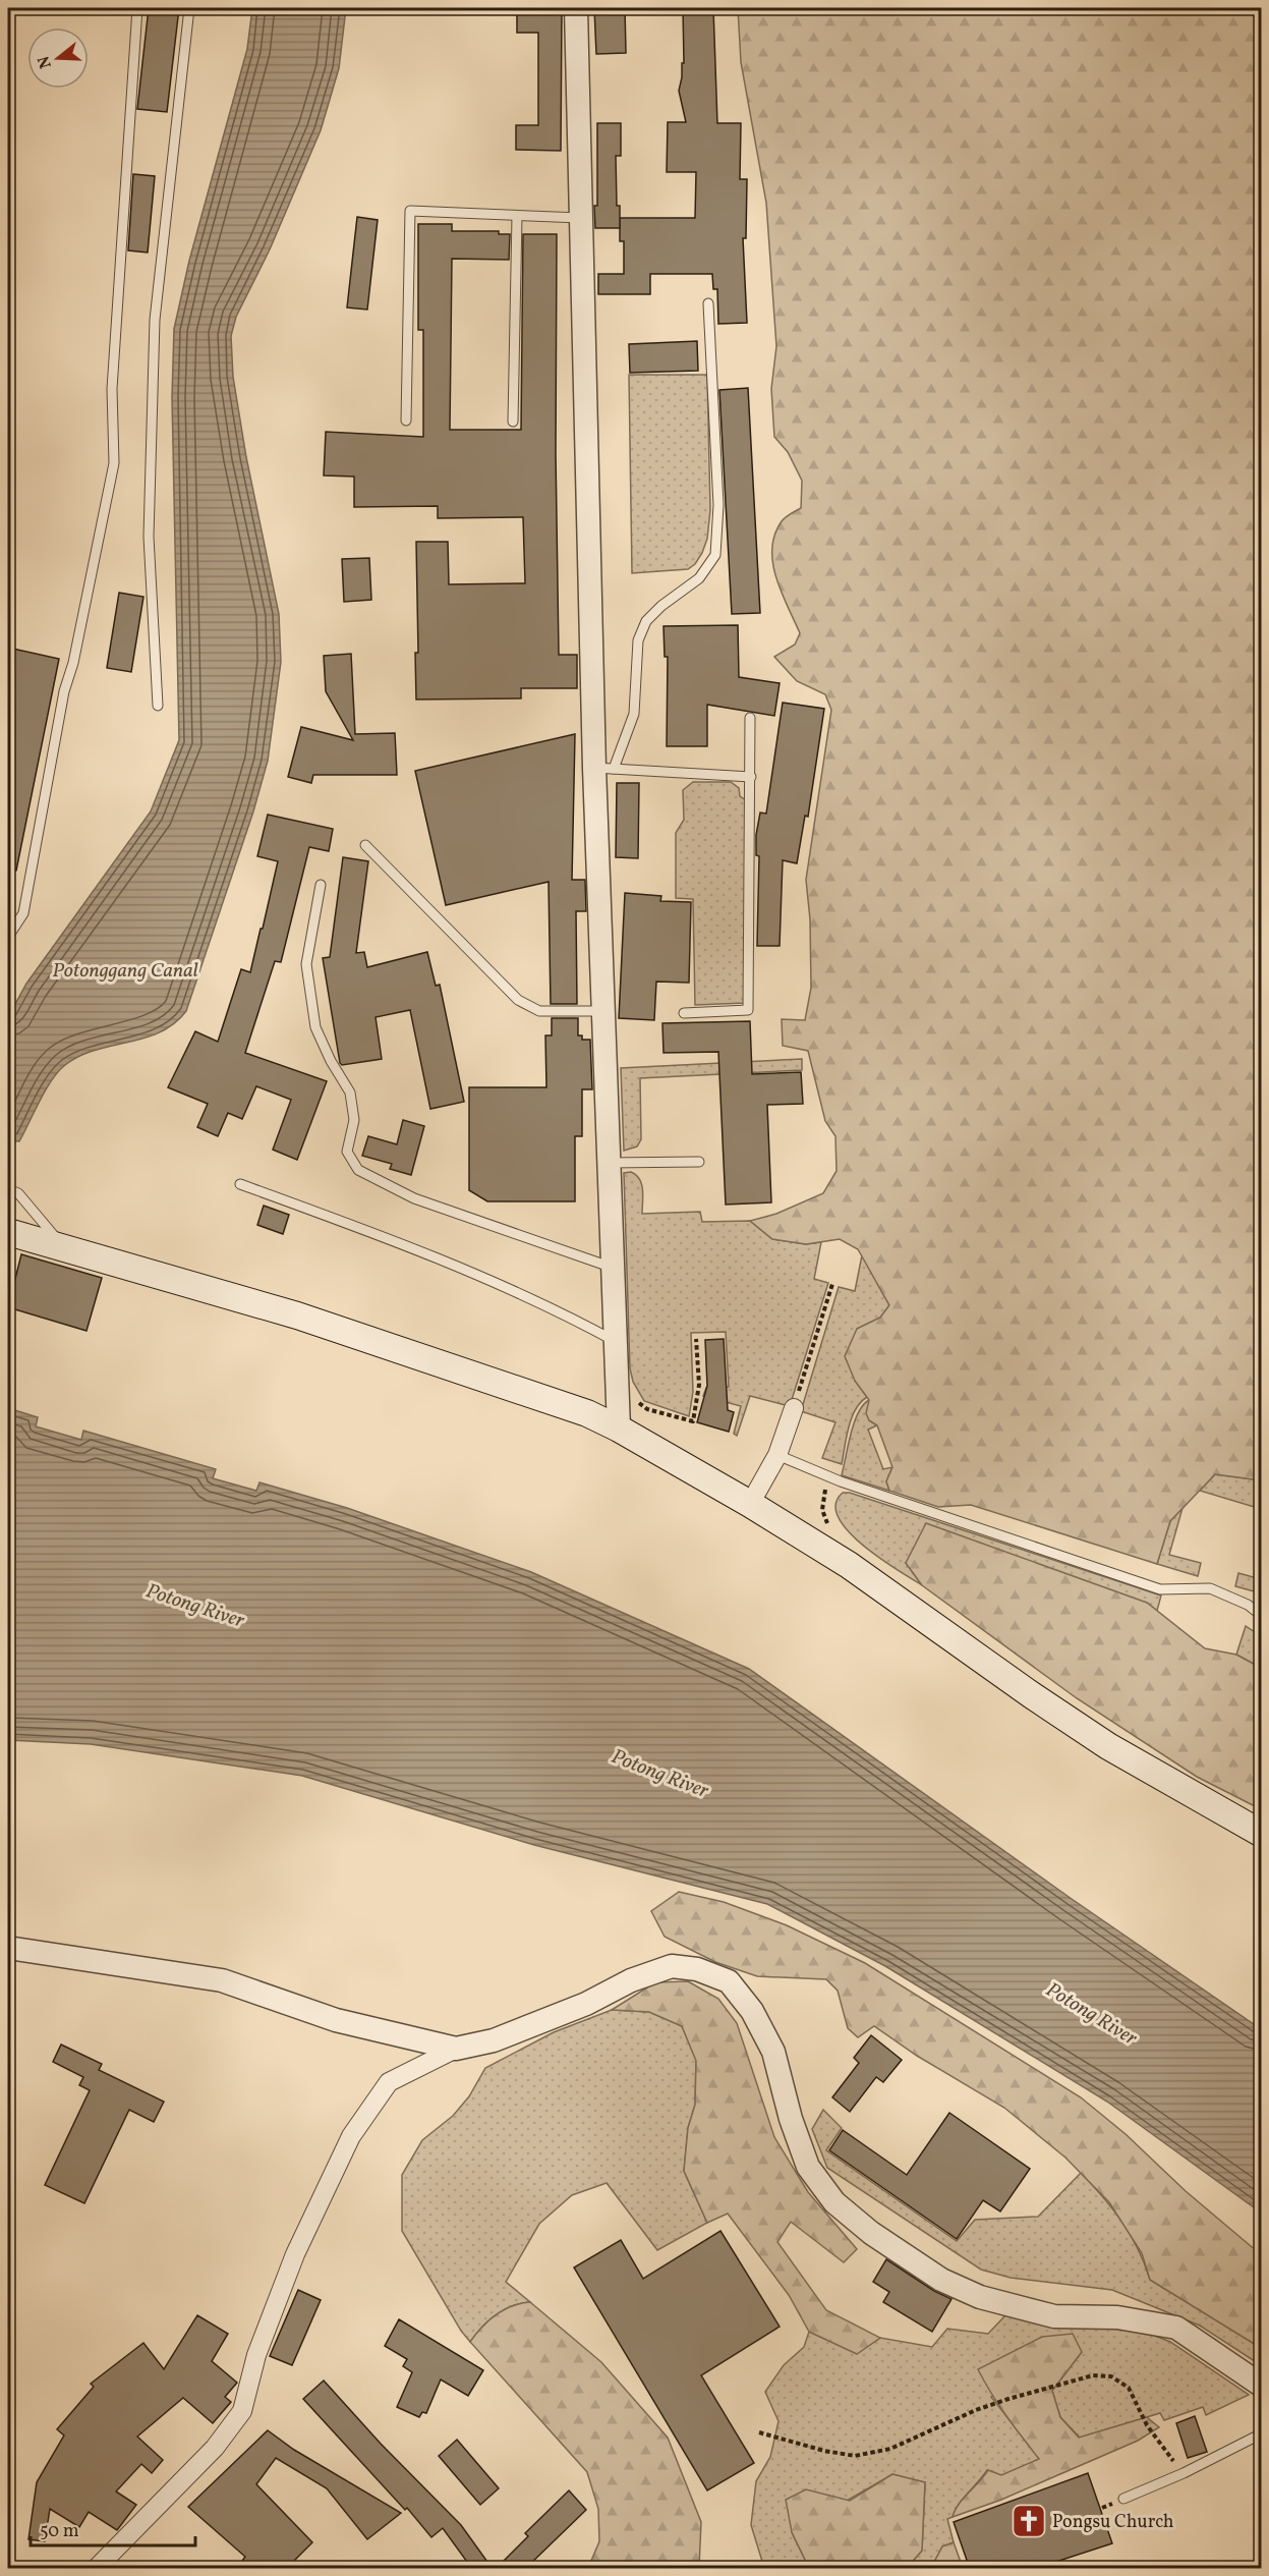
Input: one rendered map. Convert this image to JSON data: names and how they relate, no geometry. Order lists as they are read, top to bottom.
{
  "water": ["Potonggang Canal", "Potong River"],
  "places": {
    "church": ["Pongsu Church"]
  },
  "scale_bar": "50 m",
  "north": "left"
}
